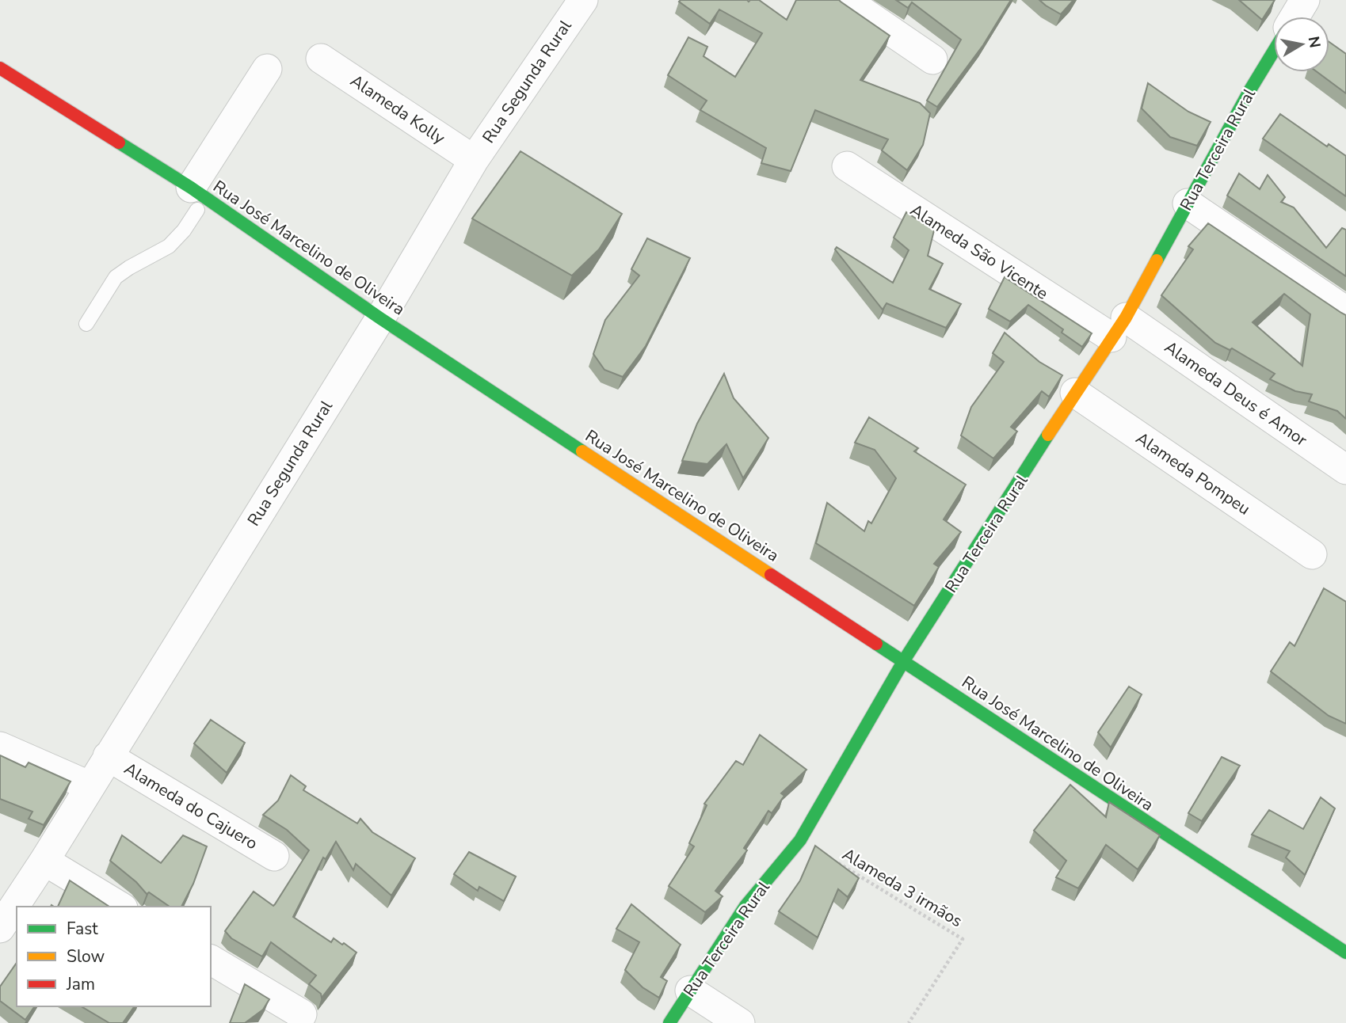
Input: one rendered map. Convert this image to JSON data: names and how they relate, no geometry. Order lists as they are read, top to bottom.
{
  "streets": {
    "street": [
      "Rua Segunda Rural",
      "Alameda Kolly",
      "Rua Terceira Rural",
      "Rua José Marcelino de Oliveira",
      "Alameda São Vicente",
      "Alameda Deus é Amor",
      "Alameda Pompeu",
      "Alameda do Cajuero"
    ],
    "path": ["Alameda 3 irmãos"]
  },
  "crossings": [
    ["Rua Segunda Rural", "Alameda Kolly"],
    ["Rua Segunda Rural", "Rua José Marcelino de Oliveira"],
    ["Rua Segunda Rural", "Alameda do Cajuero"],
    ["Rua Terceira Rural", "Rua José Marcelino de Oliveira"],
    ["Rua Terceira Rural", "Alameda São Vicente"],
    ["Rua Terceira Rural", "Alameda Deus é Amor"],
    ["Rua Terceira Rural", "Alameda Pompeu"],
    ["Alameda São Vicente", "Alameda Deus é Amor"]
  ],
  "legend": ["Fast", "Slow", "Jam"],
  "north": "right"
}
